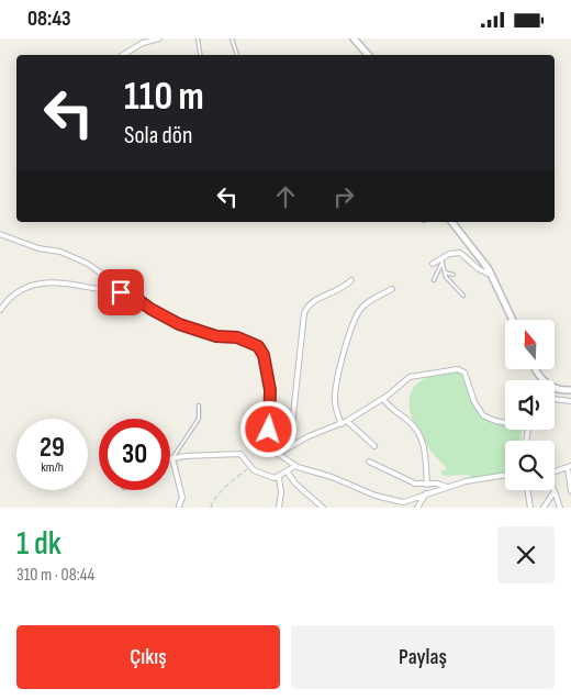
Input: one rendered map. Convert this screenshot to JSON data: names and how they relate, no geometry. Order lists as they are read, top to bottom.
{
  "north": "top",
  "page": {
    "status": "08:43",
    "turn": ["110 m", "Sola dön"],
    "speed": "29 km/h",
    "limit": "30",
    "heading": ["1 dk", "310 m · 08:44"],
    "buttons": ["Çıkış", "Paylaş"]
  }
}
